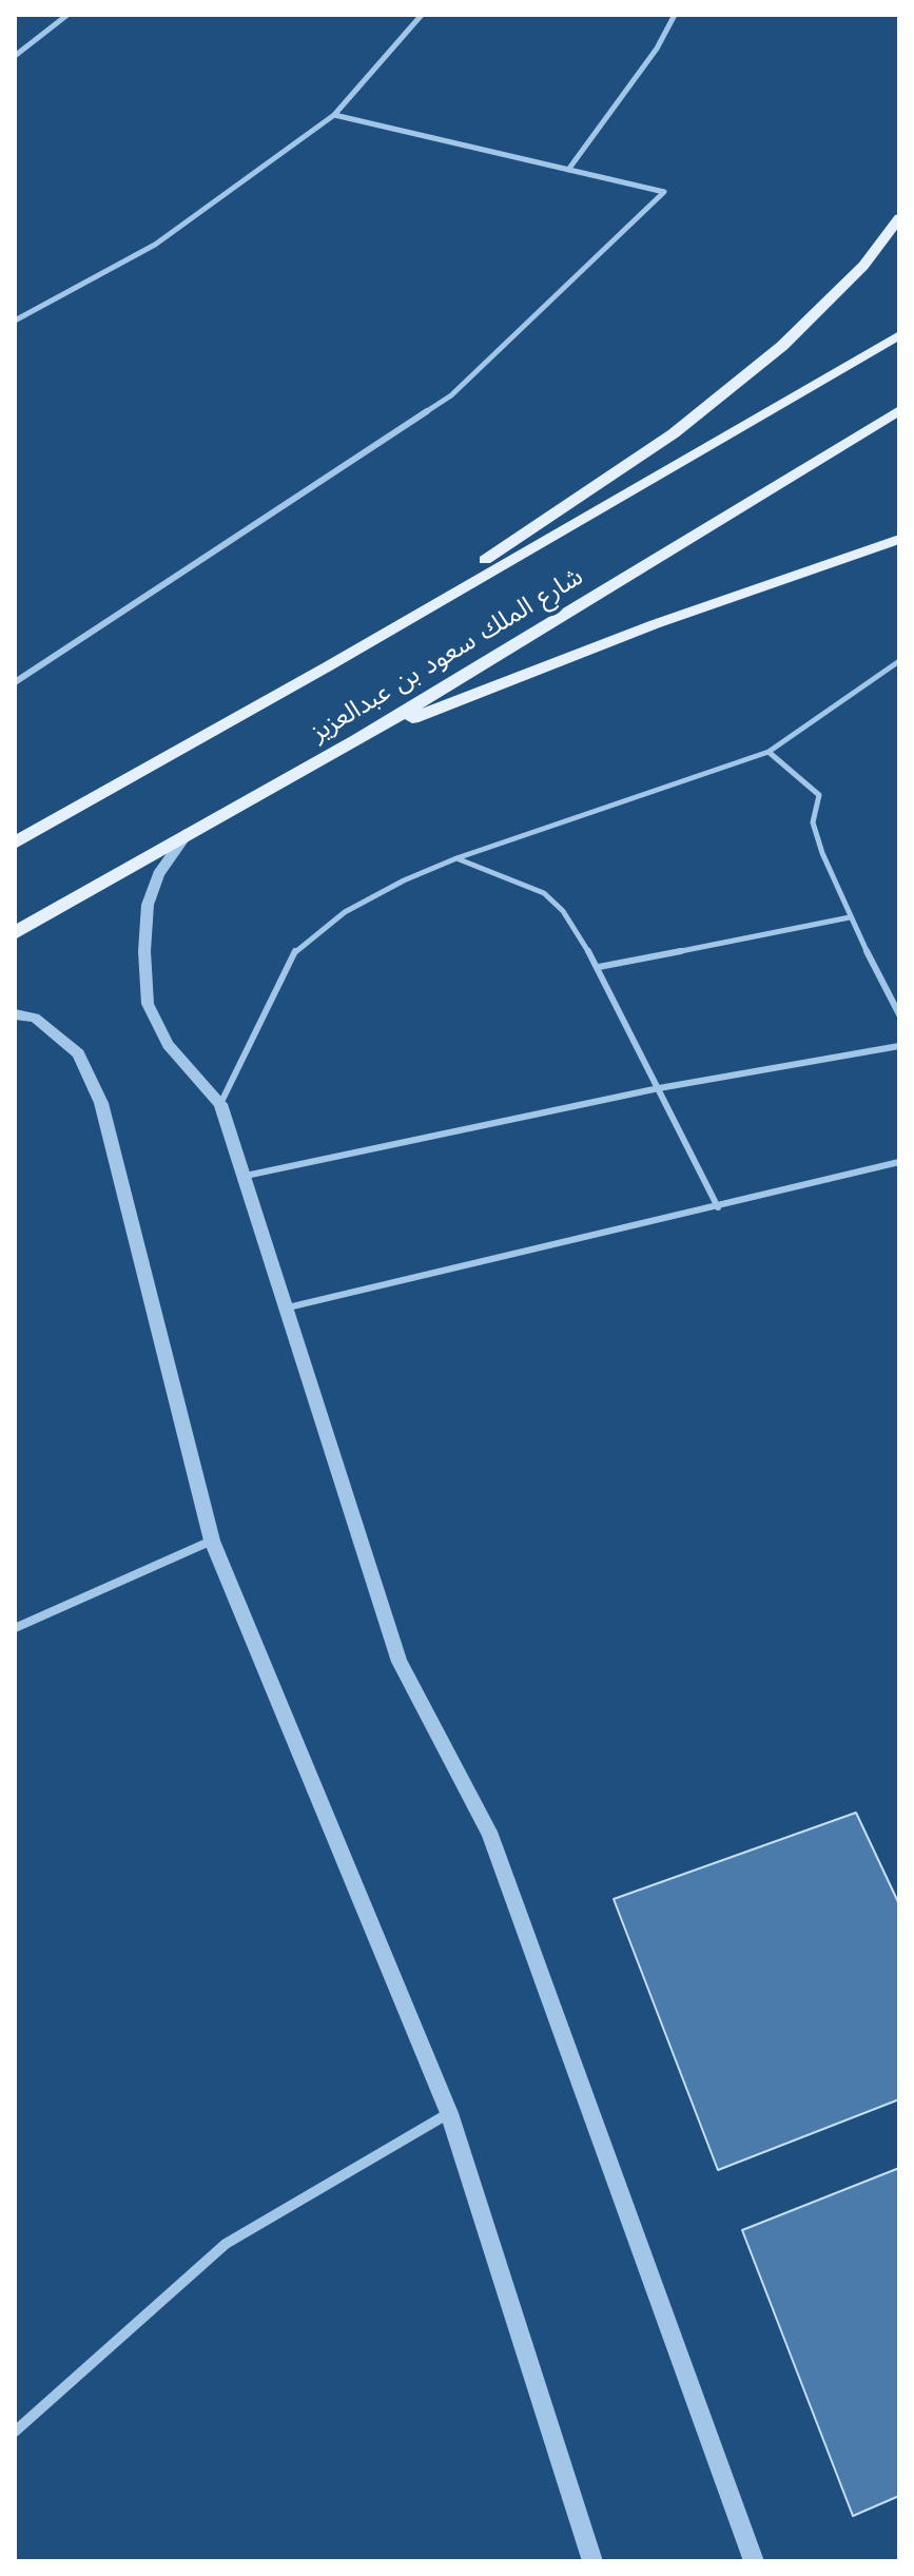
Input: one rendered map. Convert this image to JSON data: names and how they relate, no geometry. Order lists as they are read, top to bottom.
{
  "streets": {
    "main road": ["شارع الملك سعود بن عبدالعزيز"]
  }
}
